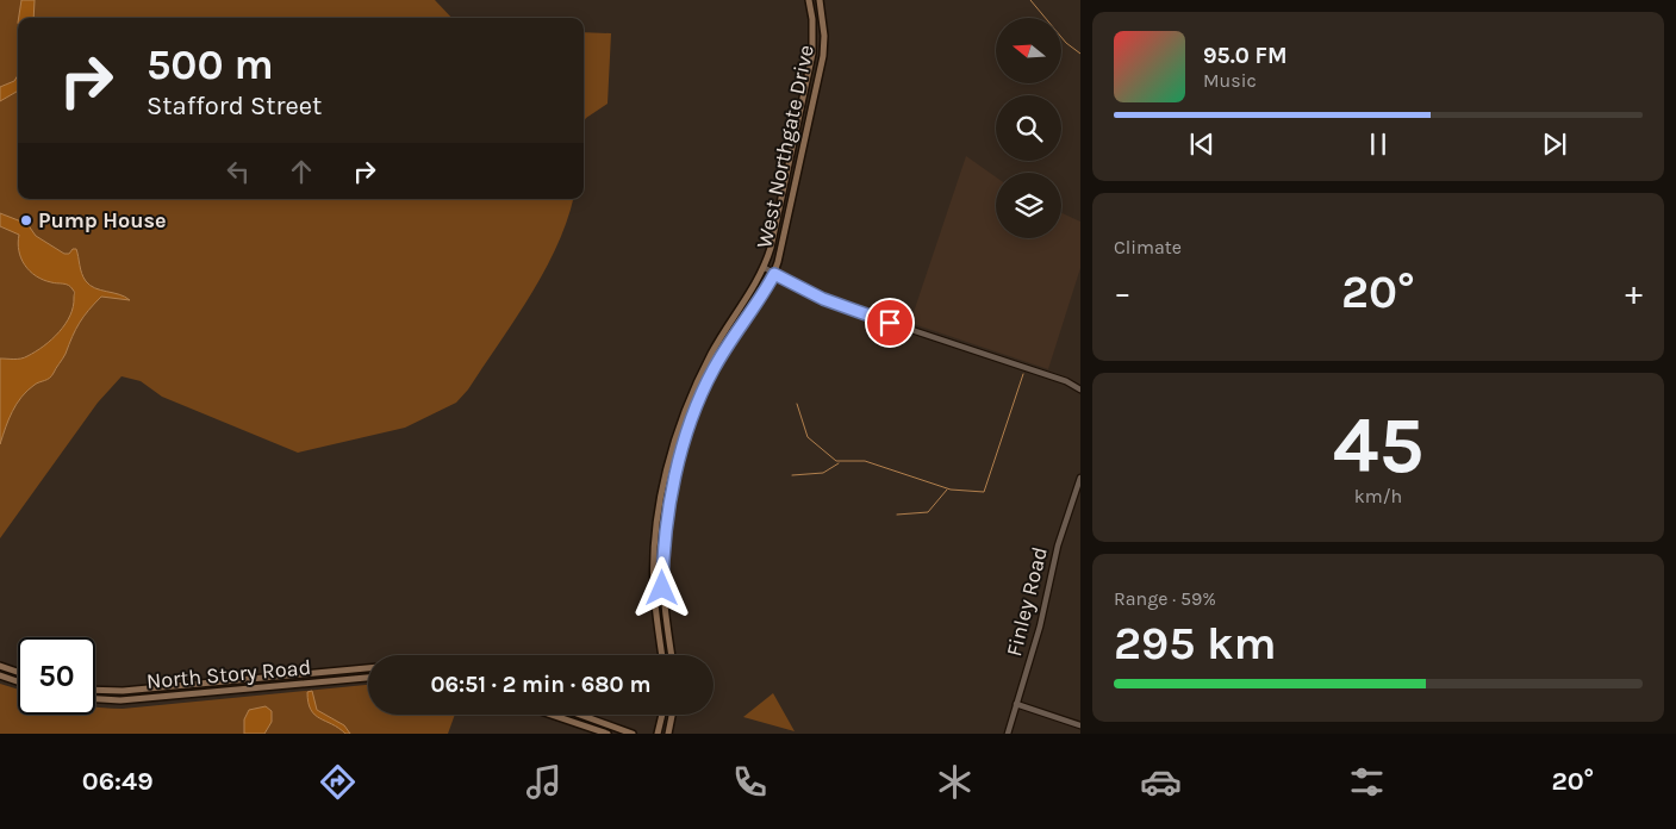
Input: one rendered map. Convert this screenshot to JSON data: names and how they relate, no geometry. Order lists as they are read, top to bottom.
{
  "streets": {
    "main road": ["West Northgate Drive", "North Story Road"],
    "street": ["Finley Road"]
  },
  "places": ["Pump House"],
  "north": "left",
  "page": {
    "turn": ["500 m", "Stafford Street"],
    "song": ["95.0 FM", "Music"],
    "tile": [
      "Climate",
      ["45", "km/h"],
      ["Range · 59%", "295 km"]
    ],
    "heat": ["−", "20°", "+"],
    "limit": "50",
    "trip": "06:51 · 2 min · 680 m",
    "tabs": ["06:49", "20°"]
  }
}
